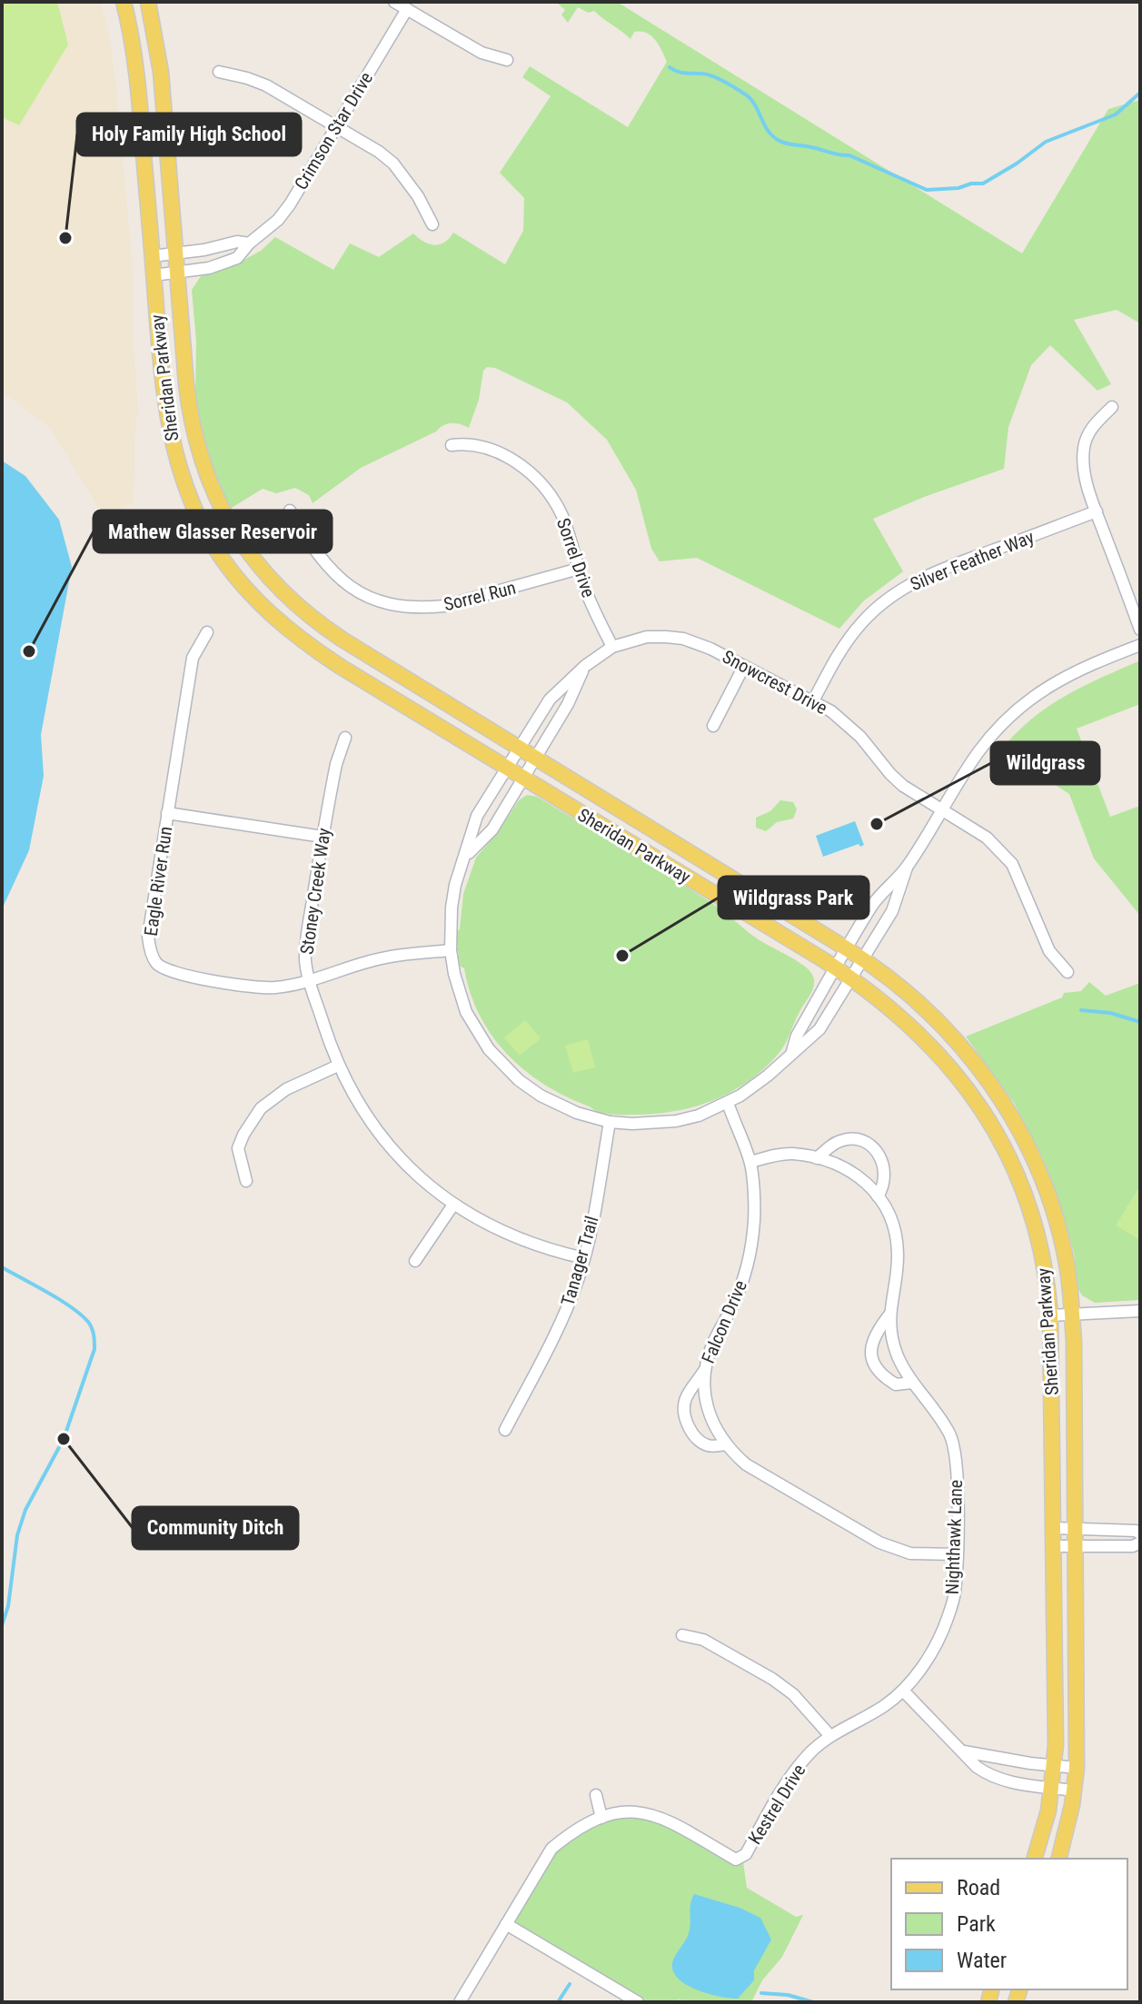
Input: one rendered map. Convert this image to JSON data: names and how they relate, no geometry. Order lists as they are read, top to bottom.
{
  "streets": {
    "main road": ["Sheridan Parkway"],
    "street": [
      "Crimson Star Drive",
      "Sorrel Drive",
      "Silver Feather Way",
      "Sorrel Run",
      "Snowcrest Drive",
      "Eagle River Run",
      "Stoney Creek Way",
      "Tanager Trail",
      "Falcon Drive",
      "Nighthawk Lane",
      "Kestrel Drive"
    ]
  },
  "crossings": [
    ["Crimson Star Drive", "Sheridan Parkway"],
    ["Sheridan Parkway", "Snowcrest Drive"],
    ["Sorrel Drive", "Sorrel Run"],
    ["Sorrel Drive", "Snowcrest Drive"],
    ["Silver Feather Way", "Snowcrest Drive"],
    ["Snowcrest Drive", "Eagle River Run"],
    ["Snowcrest Drive", "Tanager Trail"],
    ["Snowcrest Drive", "Falcon Drive"],
    ["Eagle River Run", "Stoney Creek Way"],
    ["Stoney Creek Way", "Tanager Trail"],
    ["Falcon Drive", "Nighthawk Lane"],
    ["Nighthawk Lane", "Kestrel Drive"]
  ],
  "places": [
    "Holy Family High School",
    "Mathew Glasser Reservoir",
    "Wildgrass",
    "Wildgrass Park",
    "Community Ditch"
  ],
  "legend": ["Road", "Park", "Water"]
}
